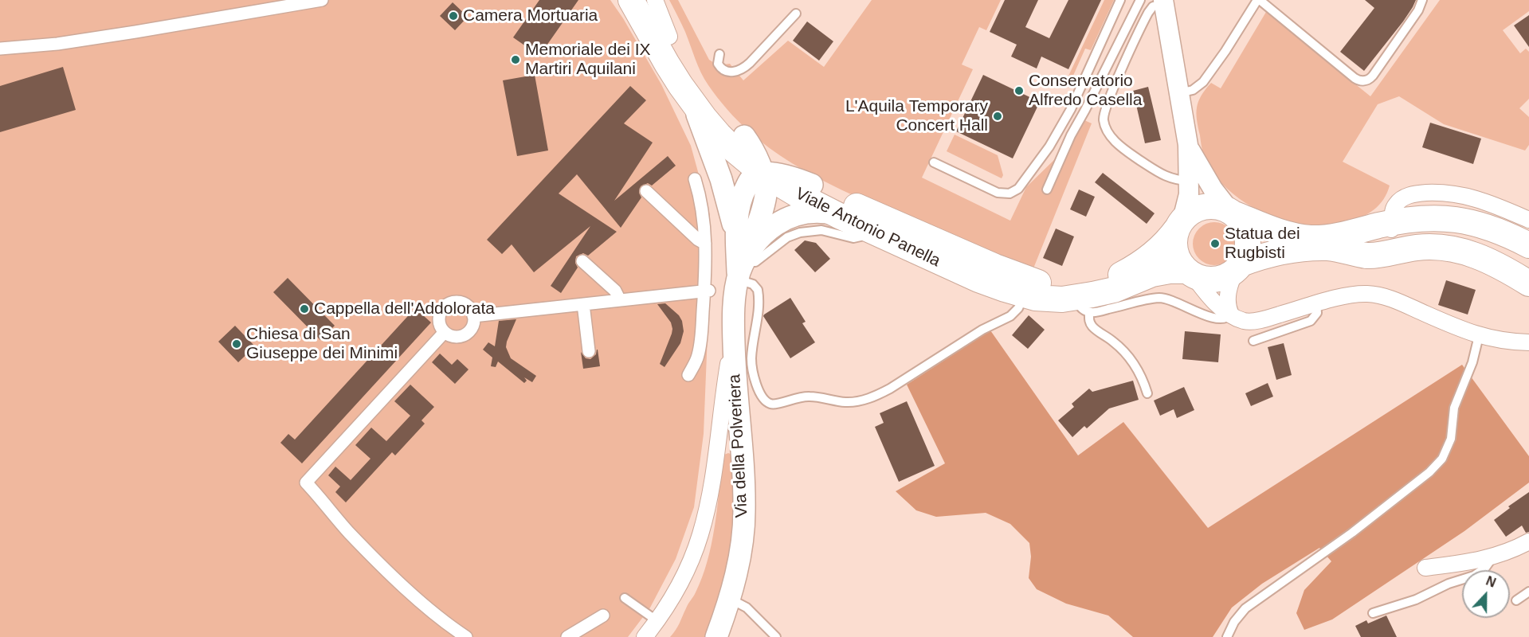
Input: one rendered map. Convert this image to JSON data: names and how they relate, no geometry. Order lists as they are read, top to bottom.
{
  "streets": {
    "main road": ["Viale Antonio Panella", "Via della Polveriera"]
  },
  "crossings": [
    ["Viale Antonio Panella", "Via della Polveriera"]
  ],
  "places": [
    "Camera Mortuaria",
    "Memoriale dei IX Martiri Aquilani",
    "Conservatorio Alfredo Casella",
    "L'Aquila Temporary Concert Hall",
    "Statua dei Rugbisti",
    "Cappella dell'Addolorata",
    "Chiesa di San Giuseppe dei Minimi"
  ],
  "north": "top"
}
